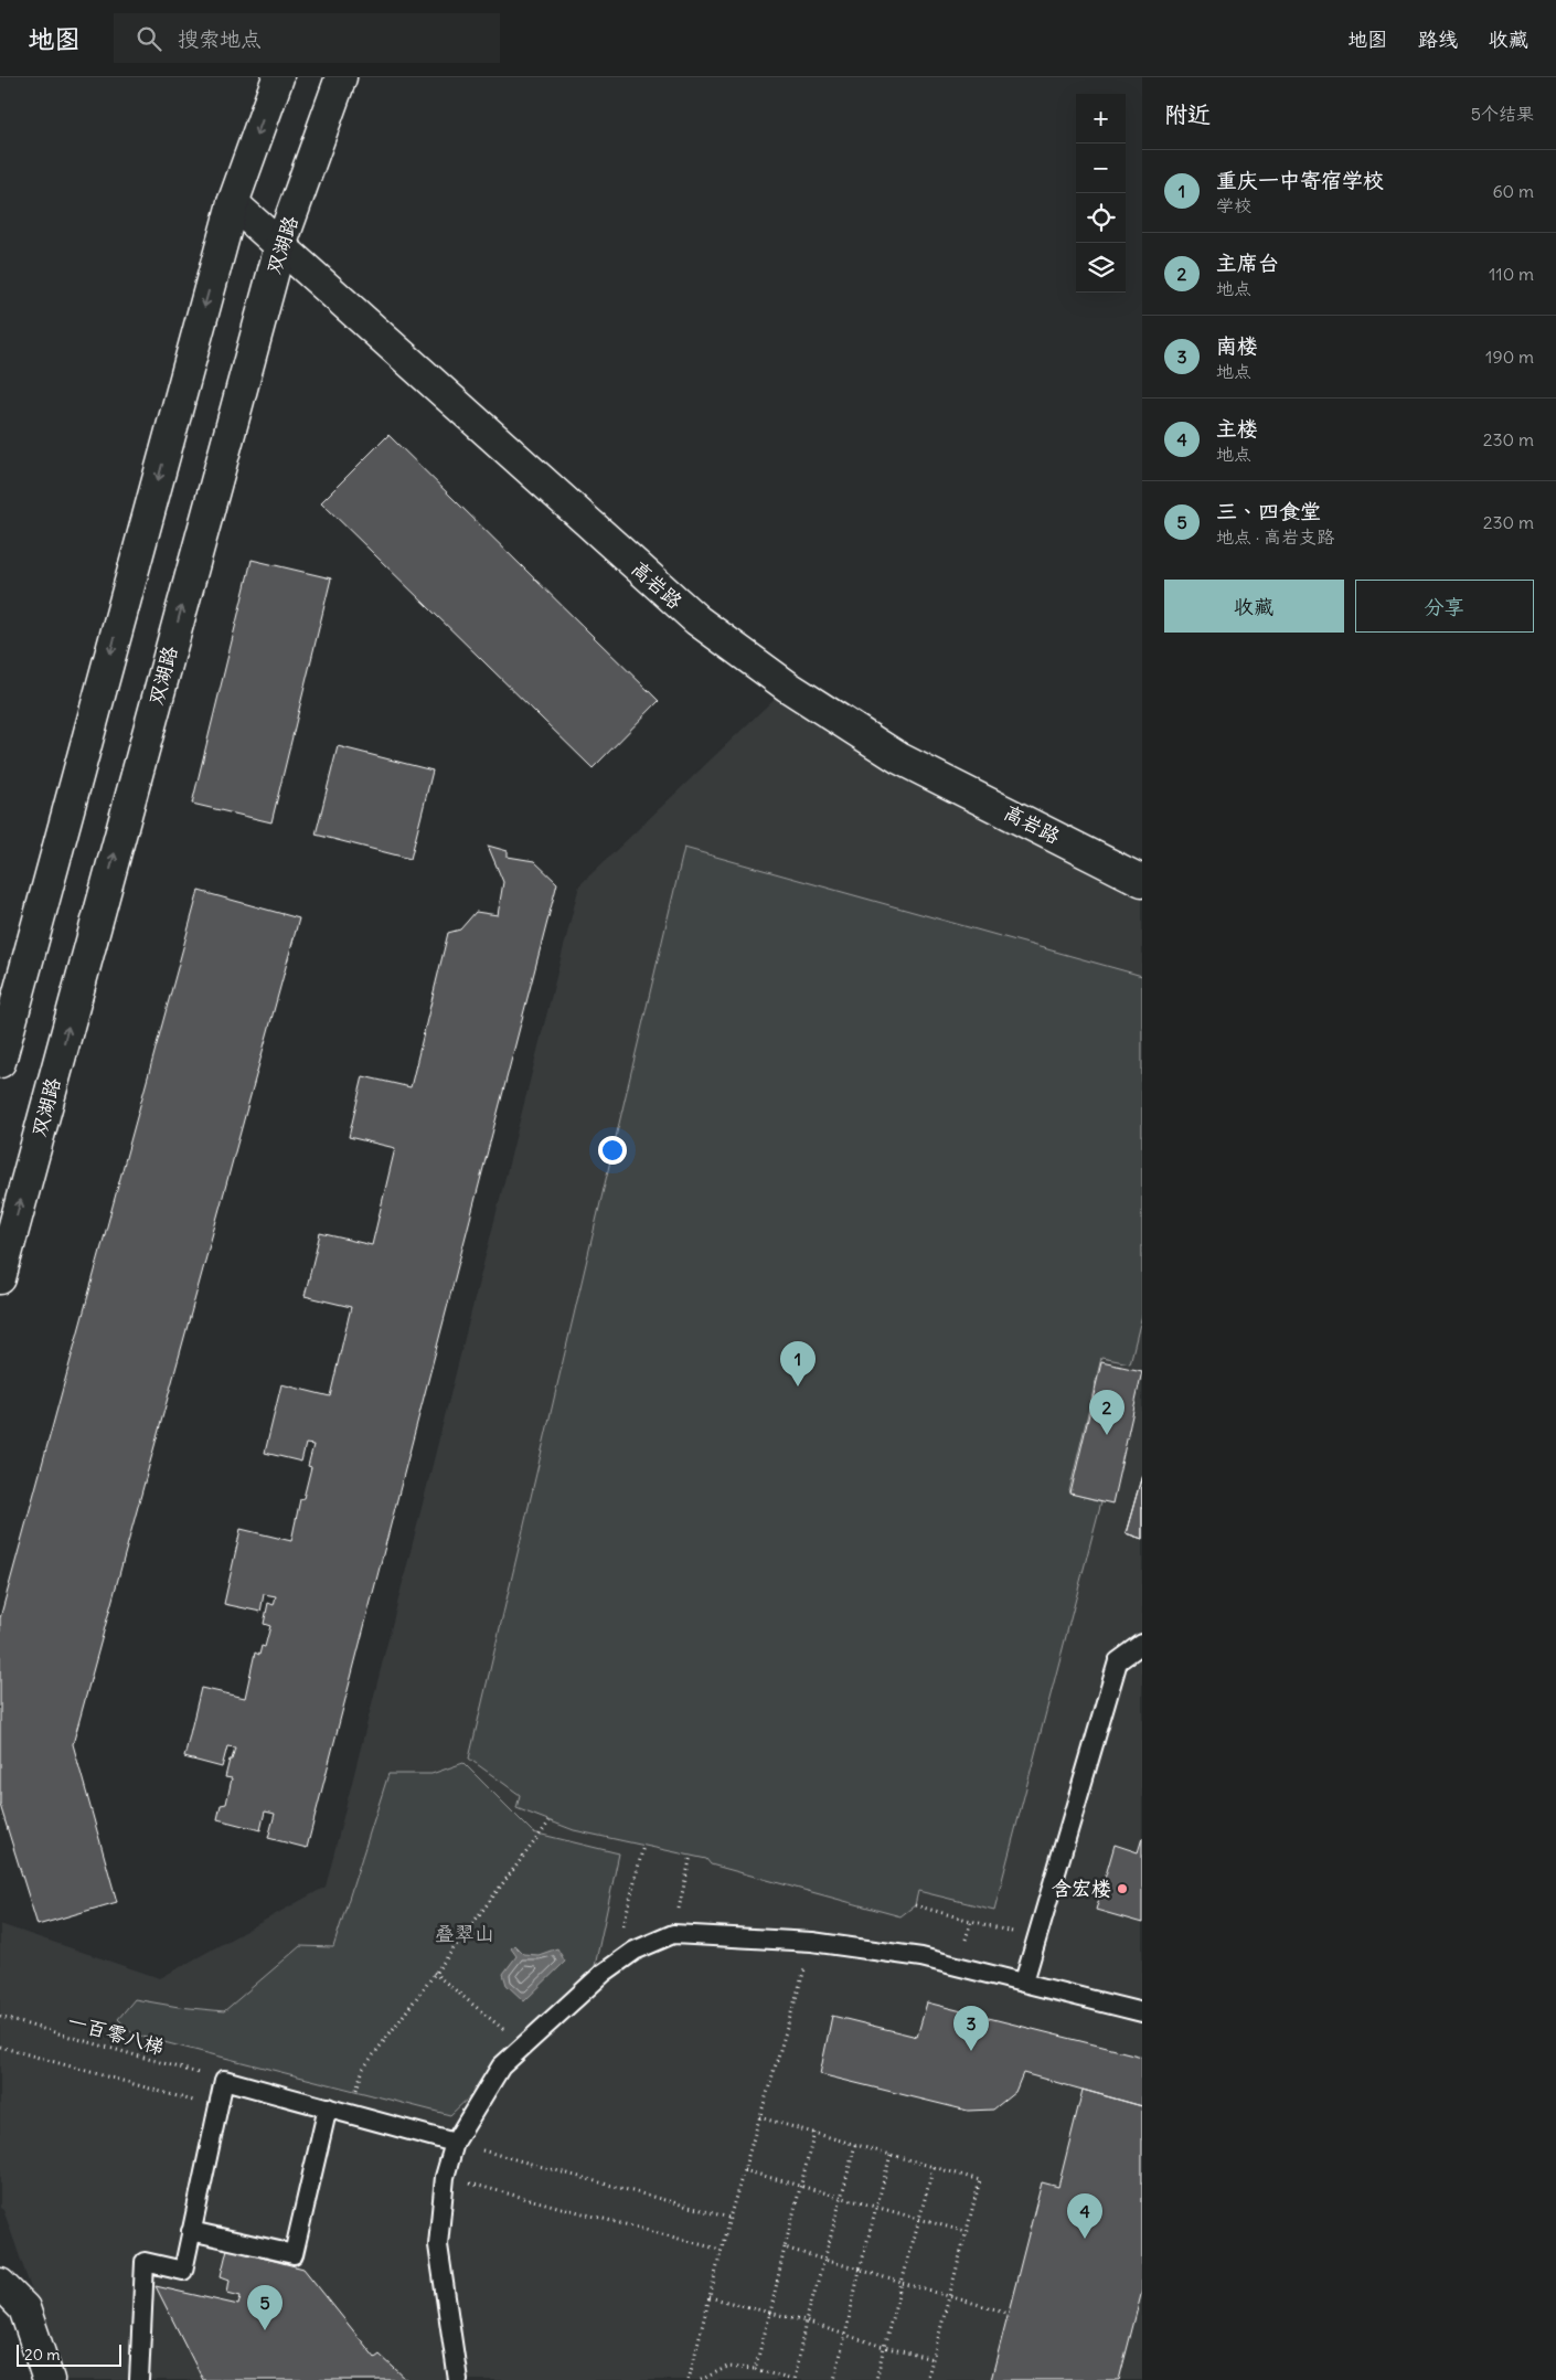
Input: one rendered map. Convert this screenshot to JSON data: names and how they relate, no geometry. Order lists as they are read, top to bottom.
{
  "streets": {
    "main road": ["双湖路", "高岩路"],
    "path": ["一百零八梯"]
  },
  "crossings": [
    ["双湖路", "高岩路"]
  ],
  "parks": ["叠翠山"],
  "places": ["含宏楼"],
  "scale_bar": "20 m",
  "page": {
    "header": "地图",
    "search": "搜索地点",
    "nav": ["地图", "路线", "收藏"],
    "heading": ["附近", "5个结果"],
    "map_buttons": ["+", "−"],
    "list": [
      {
        "mark": "1",
        "name": "重庆一中寄宿学校",
        "note": "学校",
        "value": "60 m"
      },
      {
        "mark": "2",
        "name": "主席台",
        "note": "地点",
        "value": "110 m"
      },
      {
        "mark": "3",
        "name": "南楼",
        "note": "地点",
        "value": "190 m"
      },
      {
        "mark": "4",
        "name": "主楼",
        "note": "地点",
        "value": "230 m"
      },
      {
        "mark": "5",
        "name": "三、四食堂",
        "note": "地点 · 高岩支路",
        "value": "230 m"
      }
    ],
    "buttons": ["收藏", "分享"],
    "pins": [
      "1",
      "2",
      "3",
      "4",
      "5"
    ],
    "scale": "20 m"
  }
}
